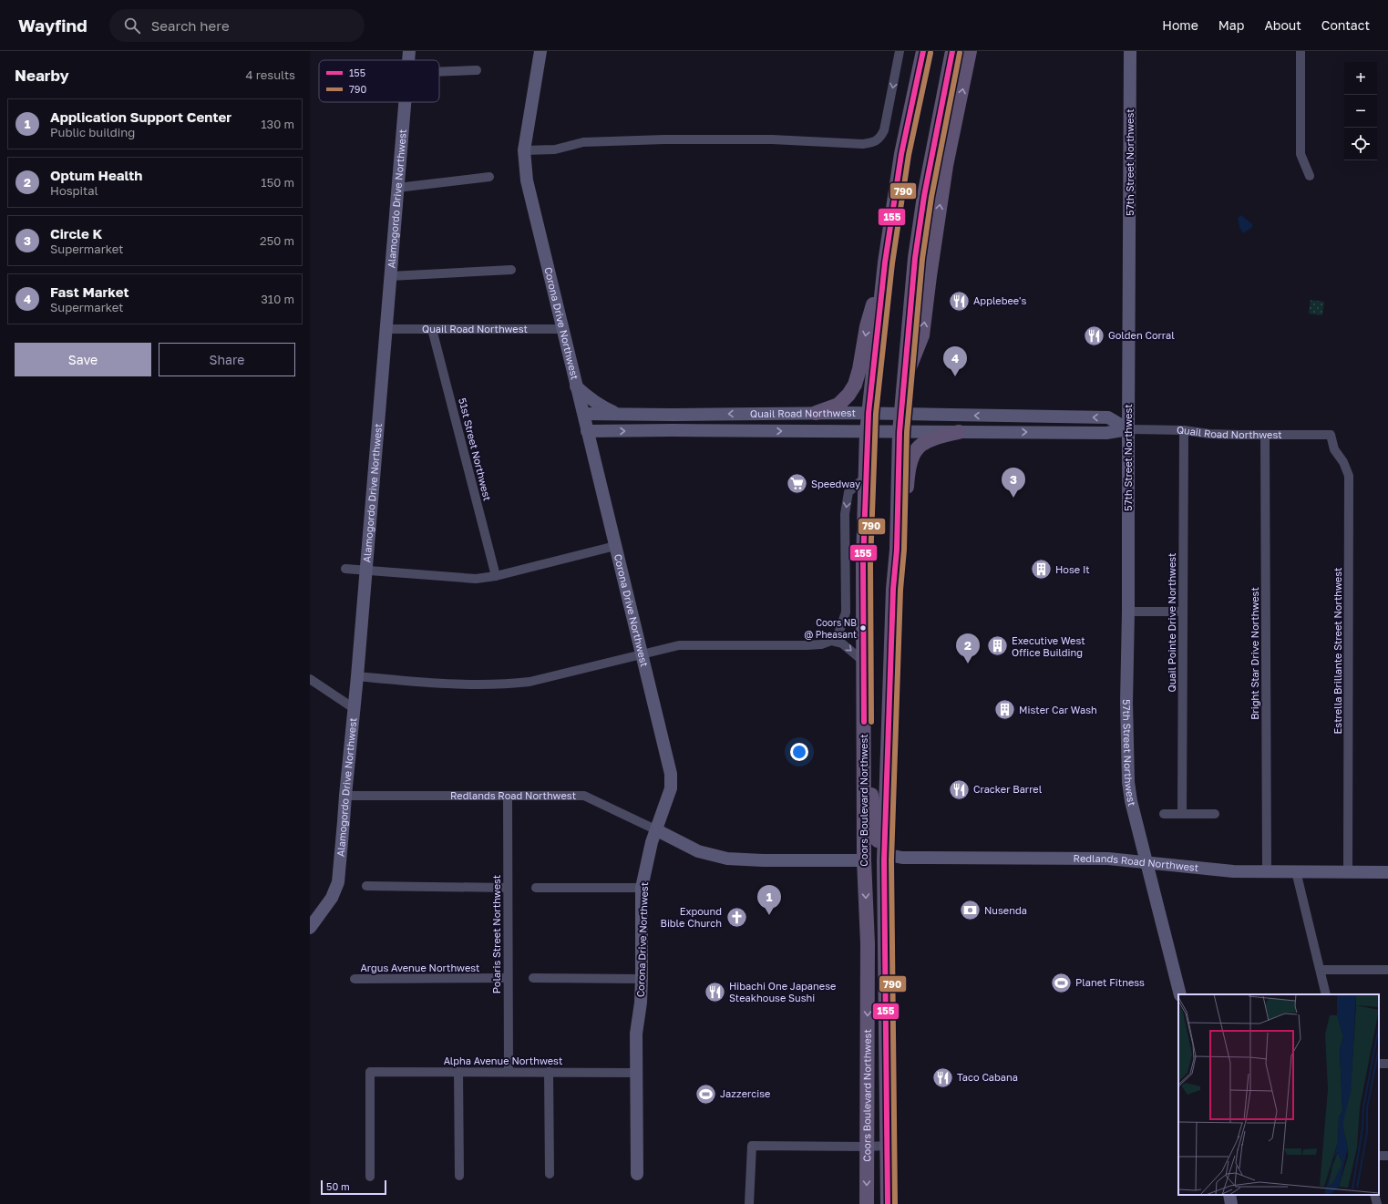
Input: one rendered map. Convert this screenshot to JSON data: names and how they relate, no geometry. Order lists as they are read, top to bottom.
{
  "streets": {
    "main road": ["Coors Boulevard Northwest"],
    "street": [
      "57th Street Northwest",
      "Alamogordo Drive Northwest",
      "Corona Drive Northwest",
      "Quail Road Northwest",
      "51st Street Northwest",
      "Quail Pointe Drive Northwest",
      "Estrella Brillante Street Northwest",
      "Bright Star Drive Northwest",
      "Redlands Road Northwest",
      "Polaris Street Northwest",
      "Argus Avenue Northwest",
      "Alpha Avenue Northwest"
    ]
  },
  "crossings": [
    ["57th Street Northwest", "Quail Road Northwest"],
    ["57th Street Northwest", "Redlands Road Northwest"],
    ["Alamogordo Drive Northwest", "Quail Road Northwest"],
    ["Alamogordo Drive Northwest", "Redlands Road Northwest"],
    ["Corona Drive Northwest", "Quail Road Northwest"],
    ["Corona Drive Northwest", "Redlands Road Northwest"],
    ["Corona Drive Northwest", "Alpha Avenue Northwest"],
    ["Quail Road Northwest", "51st Street Northwest"],
    ["Quail Road Northwest", "Quail Pointe Drive Northwest"],
    ["Quail Road Northwest", "Estrella Brillante Street Northwest"],
    ["Quail Road Northwest", "Bright Star Drive Northwest"],
    ["Quail Road Northwest", "Coors Boulevard Northwest"],
    ["Estrella Brillante Street Northwest", "Redlands Road Northwest"],
    ["Bright Star Drive Northwest", "Redlands Road Northwest"],
    ["Redlands Road Northwest", "Coors Boulevard Northwest"],
    ["Redlands Road Northwest", "Polaris Street Northwest"],
    ["Polaris Street Northwest", "Argus Avenue Northwest"],
    ["Polaris Street Northwest", "Alpha Avenue Northwest"]
  ],
  "places": {
    "restaurant": [
      "Applebee's",
      "Golden Corral",
      "Cracker Barrel",
      "Hibachi One Japanese Steakhouse Sushi",
      "Taco Cabana"
    ],
    "supermarket": ["Speedway"],
    "building": ["Hose It", "Executive West Office Building", "Mister Car Wash"],
    "other": ["Coors NB @ Pheasant"],
    "bank": ["Nusenda"],
    "church": ["Expound Bible Church"],
    "sports": ["Planet Fitness", "Jazzercise"]
  },
  "lines": ["transit line 155", "transit line 790"],
  "legend": ["155", "790"],
  "scale_bar": "50 m",
  "page": {
    "header": "Wayfind",
    "search": "Search here",
    "nav": [
      "Home",
      "Map",
      "About",
      "Contact"
    ],
    "heading": ["Nearby", "4 results"],
    "map_buttons": ["+", "−"],
    "list": [
      {
        "mark": "1",
        "name": "Application Support Center",
        "note": "Public building",
        "value": "130 m"
      },
      {
        "mark": "2",
        "name": "Optum Health",
        "note": "Hospital",
        "value": "150 m"
      },
      {
        "mark": "3",
        "name": "Circle K",
        "note": "Supermarket",
        "value": "250 m"
      },
      {
        "mark": "4",
        "name": "Fast Market",
        "note": "Supermarket",
        "value": "310 m"
      }
    ],
    "buttons": ["Save", "Share"],
    "pins": [
      "4",
      "3",
      "2",
      "1"
    ],
    "scale": "50 m"
  }
}
